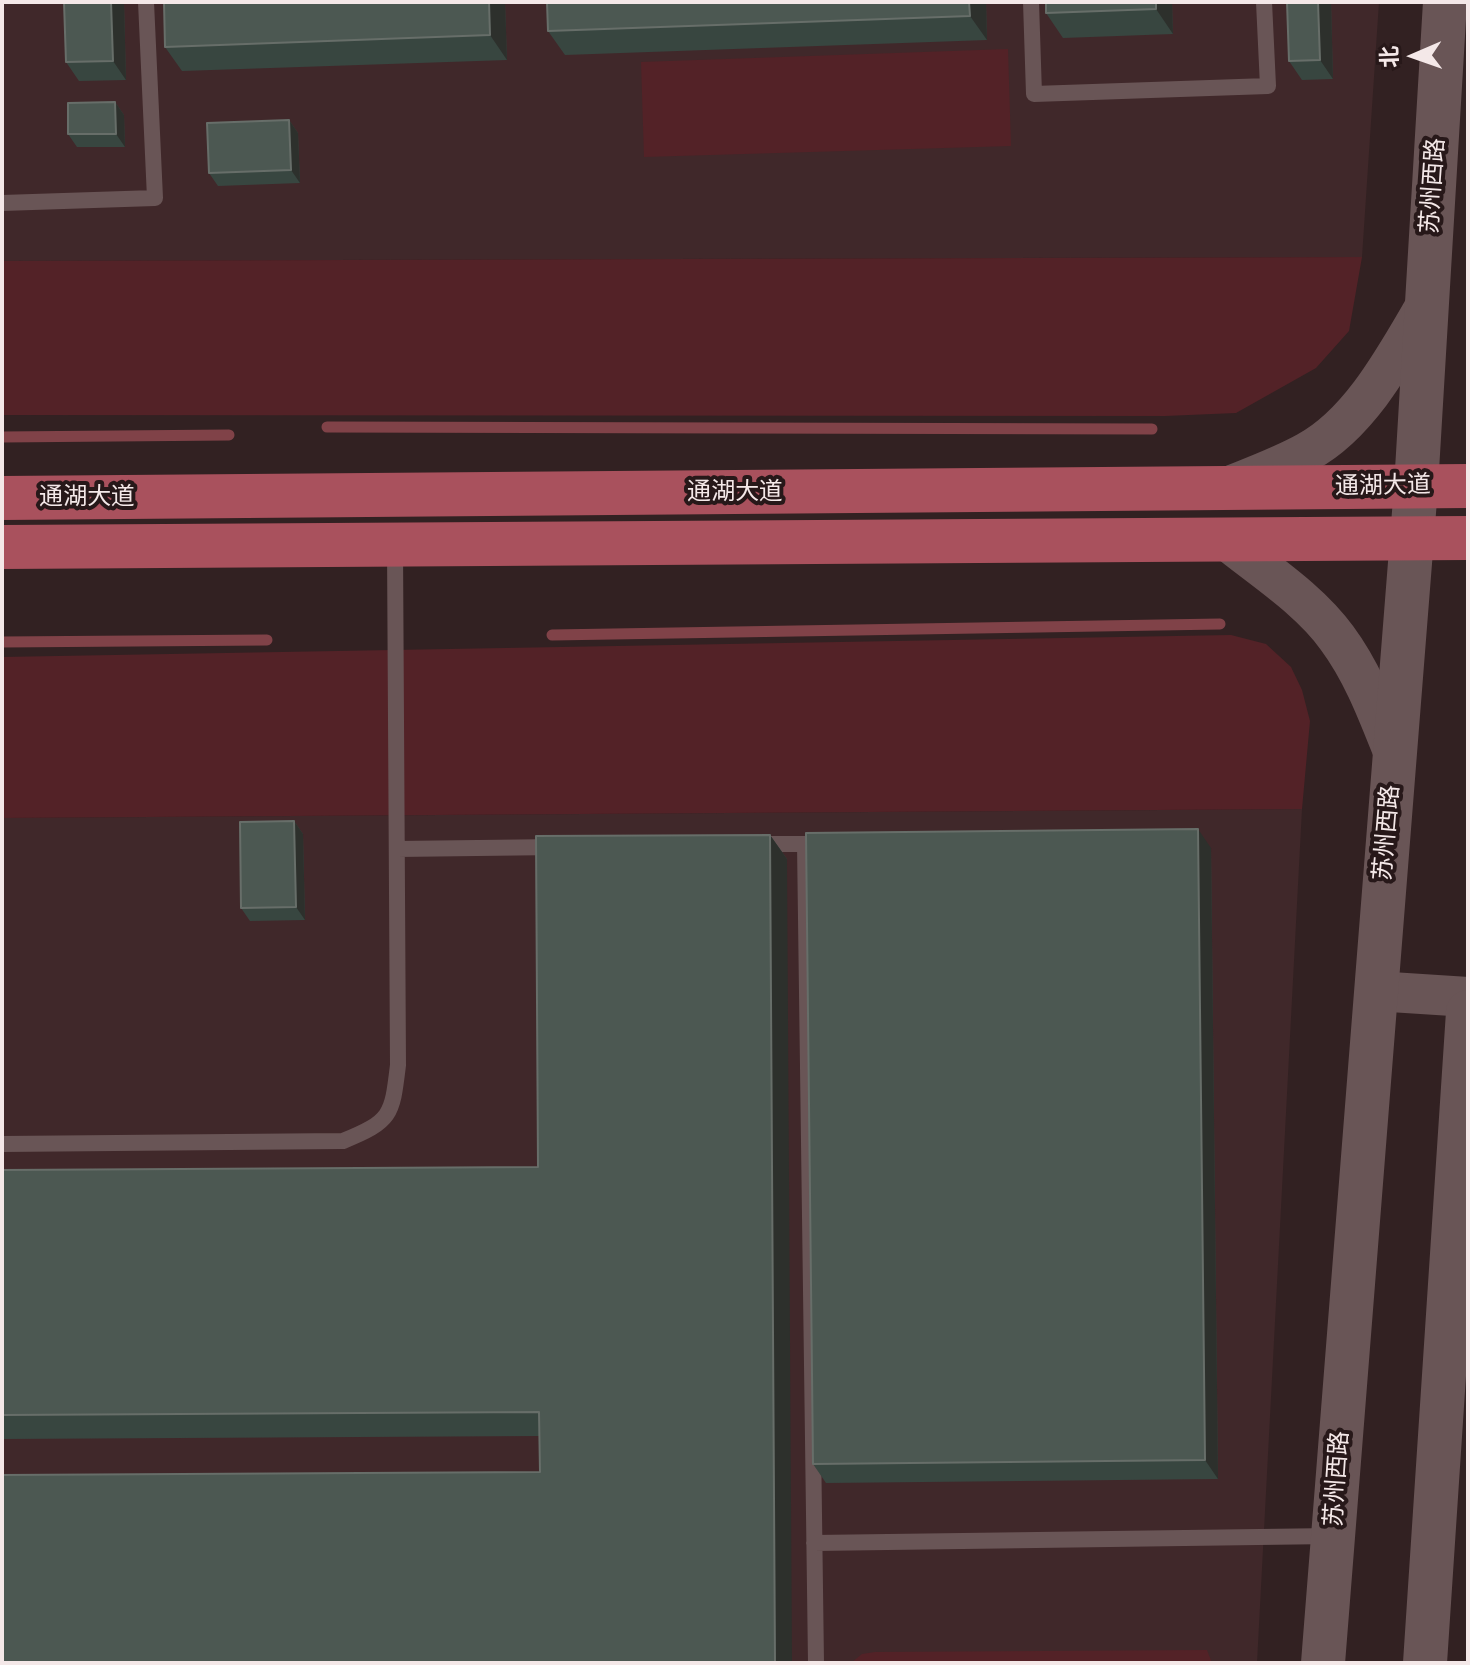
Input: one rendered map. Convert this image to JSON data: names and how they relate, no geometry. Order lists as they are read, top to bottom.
{
  "streets": {
    "main road": ["苏州西路", "通湖大道"]
  },
  "crossings": [
    ["苏州西路", "通湖大道"]
  ],
  "north": "left"
}
